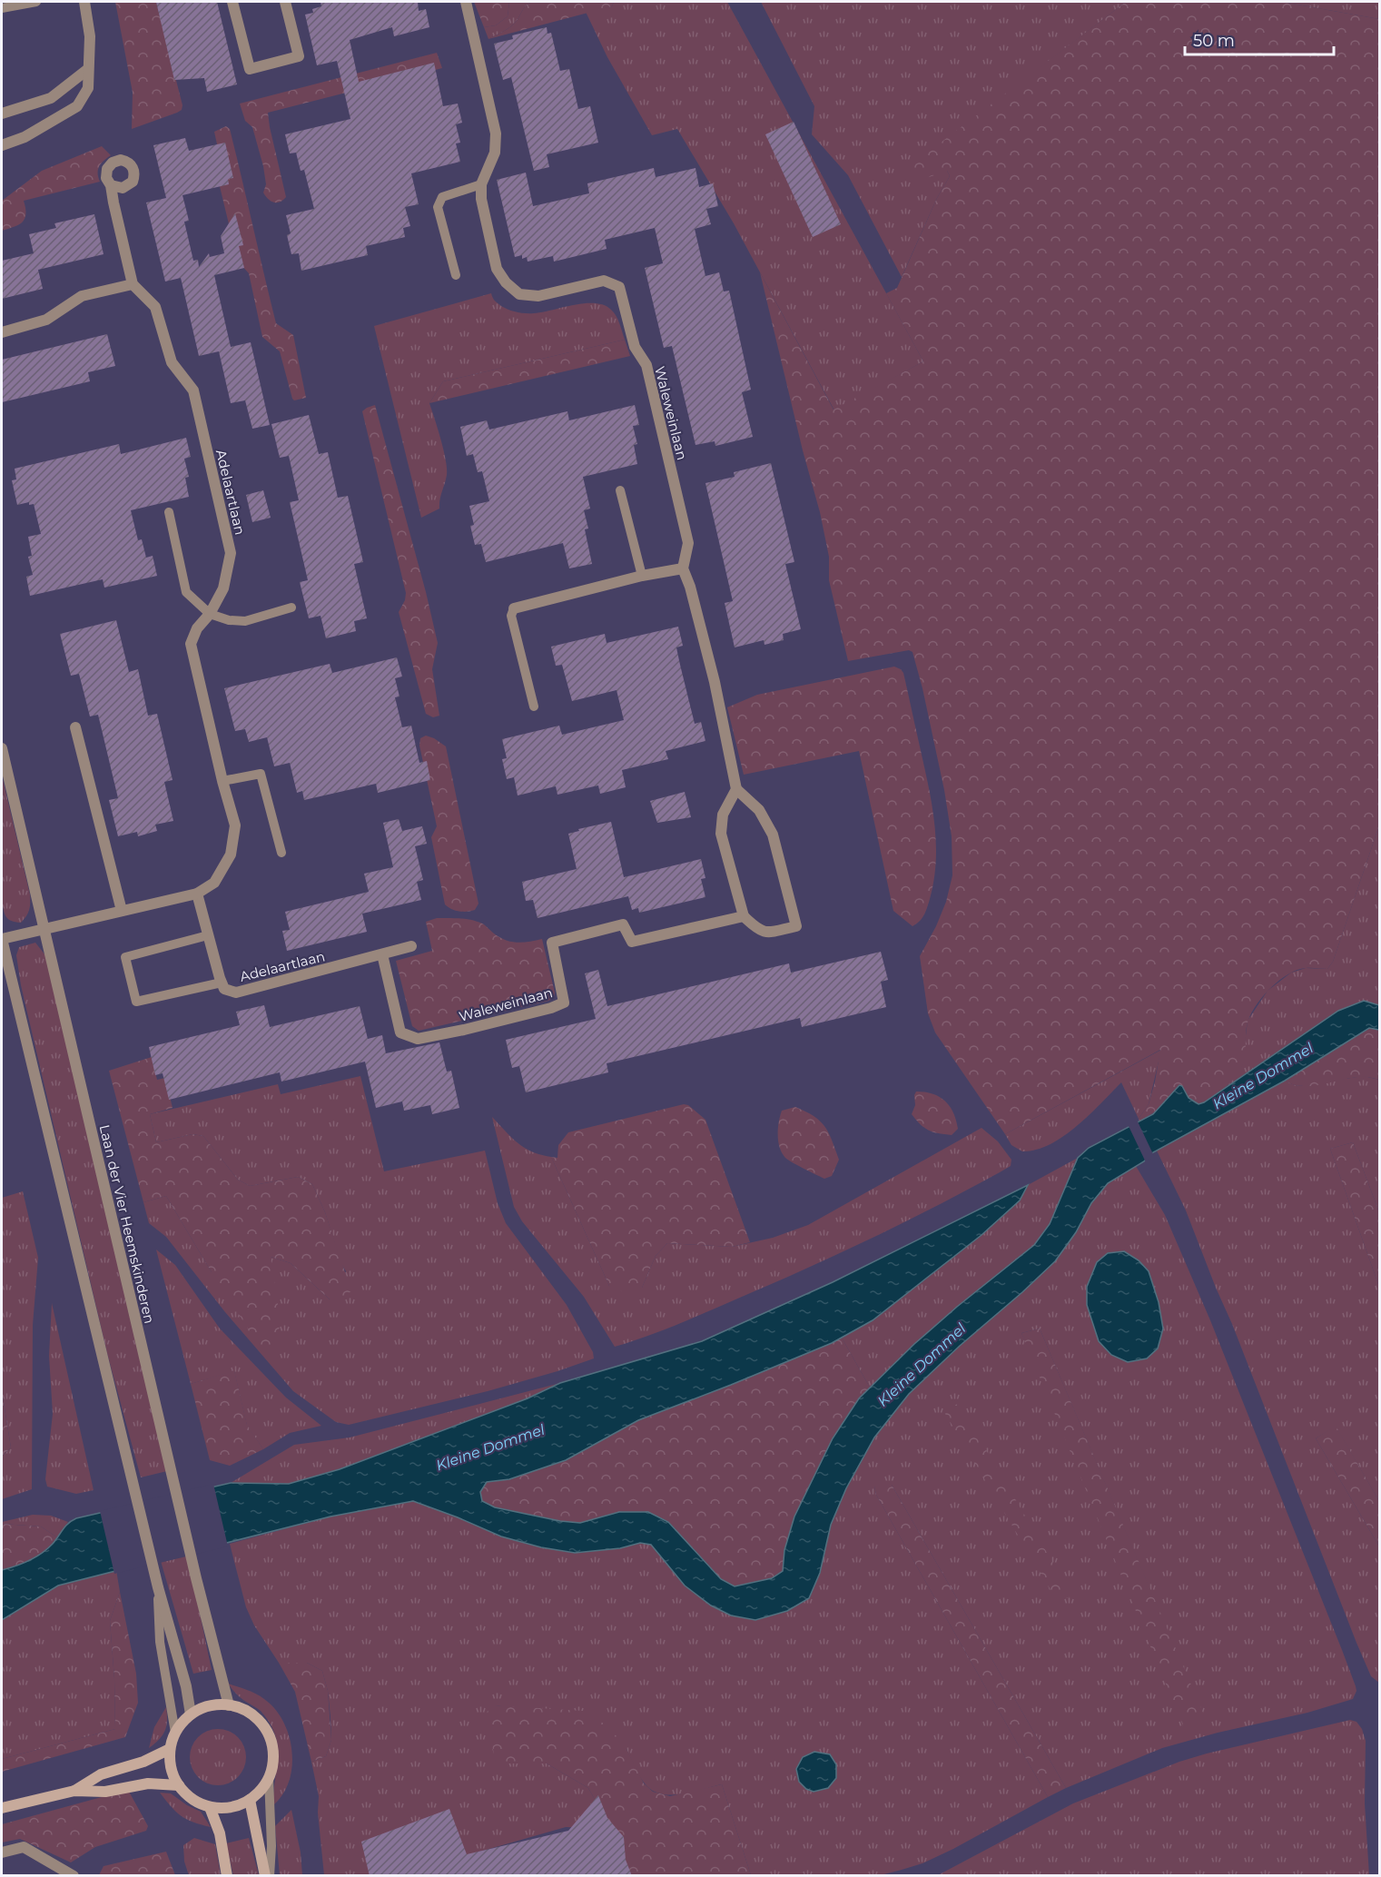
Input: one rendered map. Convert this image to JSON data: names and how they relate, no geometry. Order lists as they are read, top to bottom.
{
  "streets": {
    "street": ["Waleweinlaan", "Adelaartlaan", "Laan der Vier Heemskinderen"]
  },
  "crossings": [
    ["Waleweinlaan", "Adelaartlaan"],
    ["Adelaartlaan", "Laan der Vier Heemskinderen"]
  ],
  "water": ["Kleine Dommel"],
  "scale_bar": "50 m"
}
